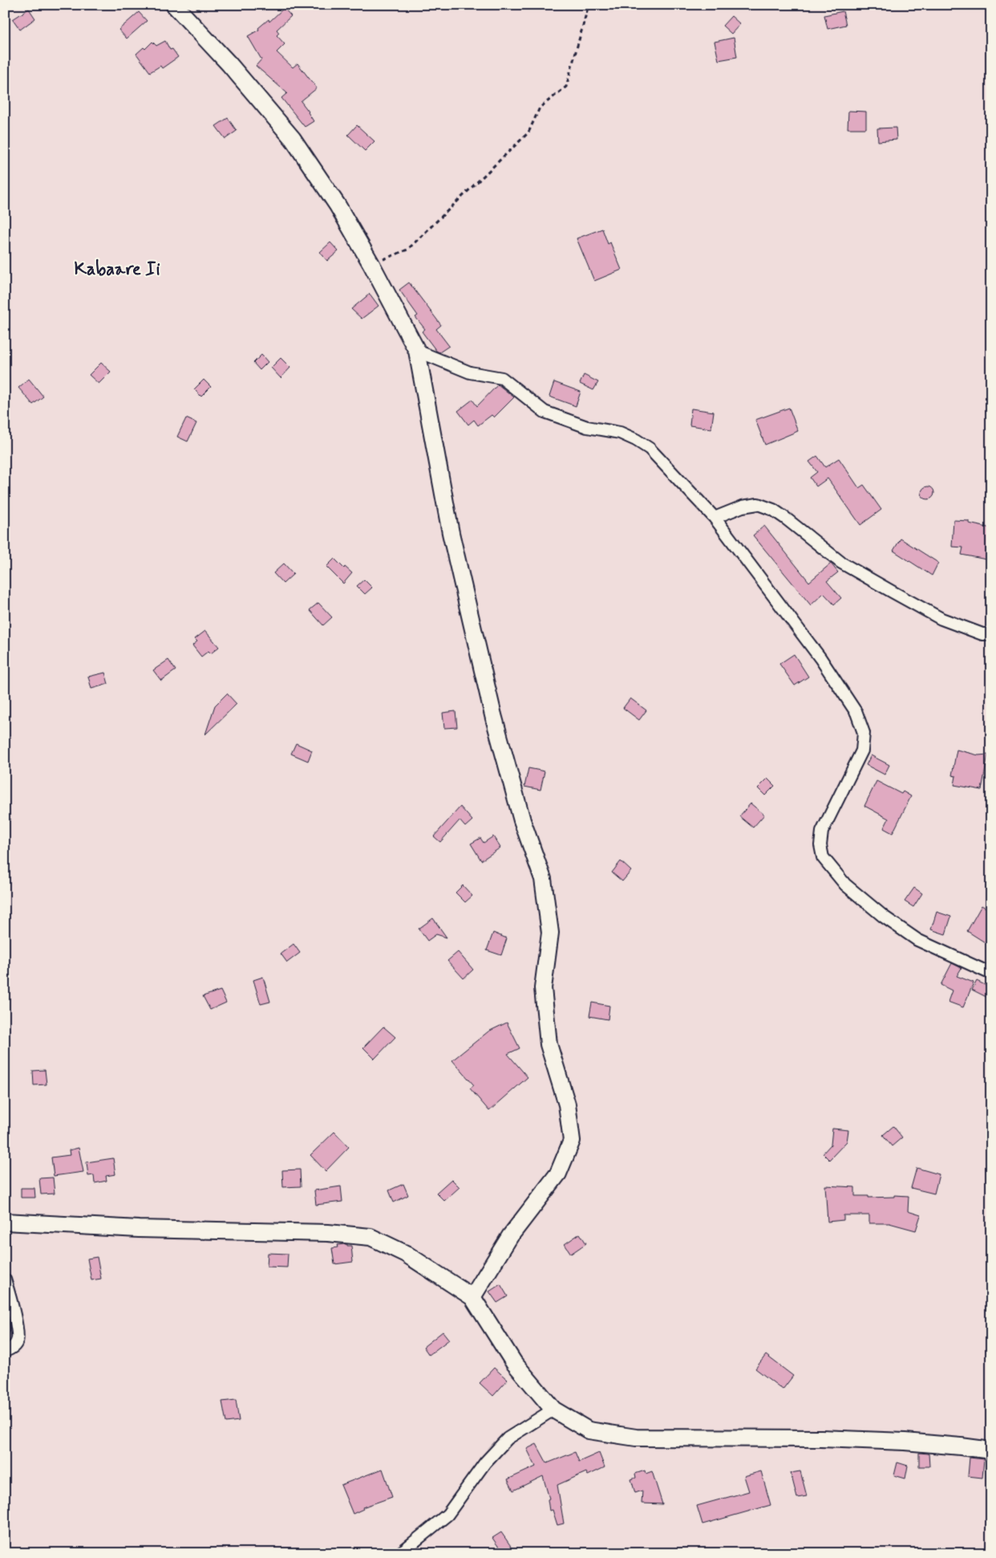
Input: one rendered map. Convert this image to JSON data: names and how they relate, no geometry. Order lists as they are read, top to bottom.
{
  "districts": ["Kabaare Ii"]
}
